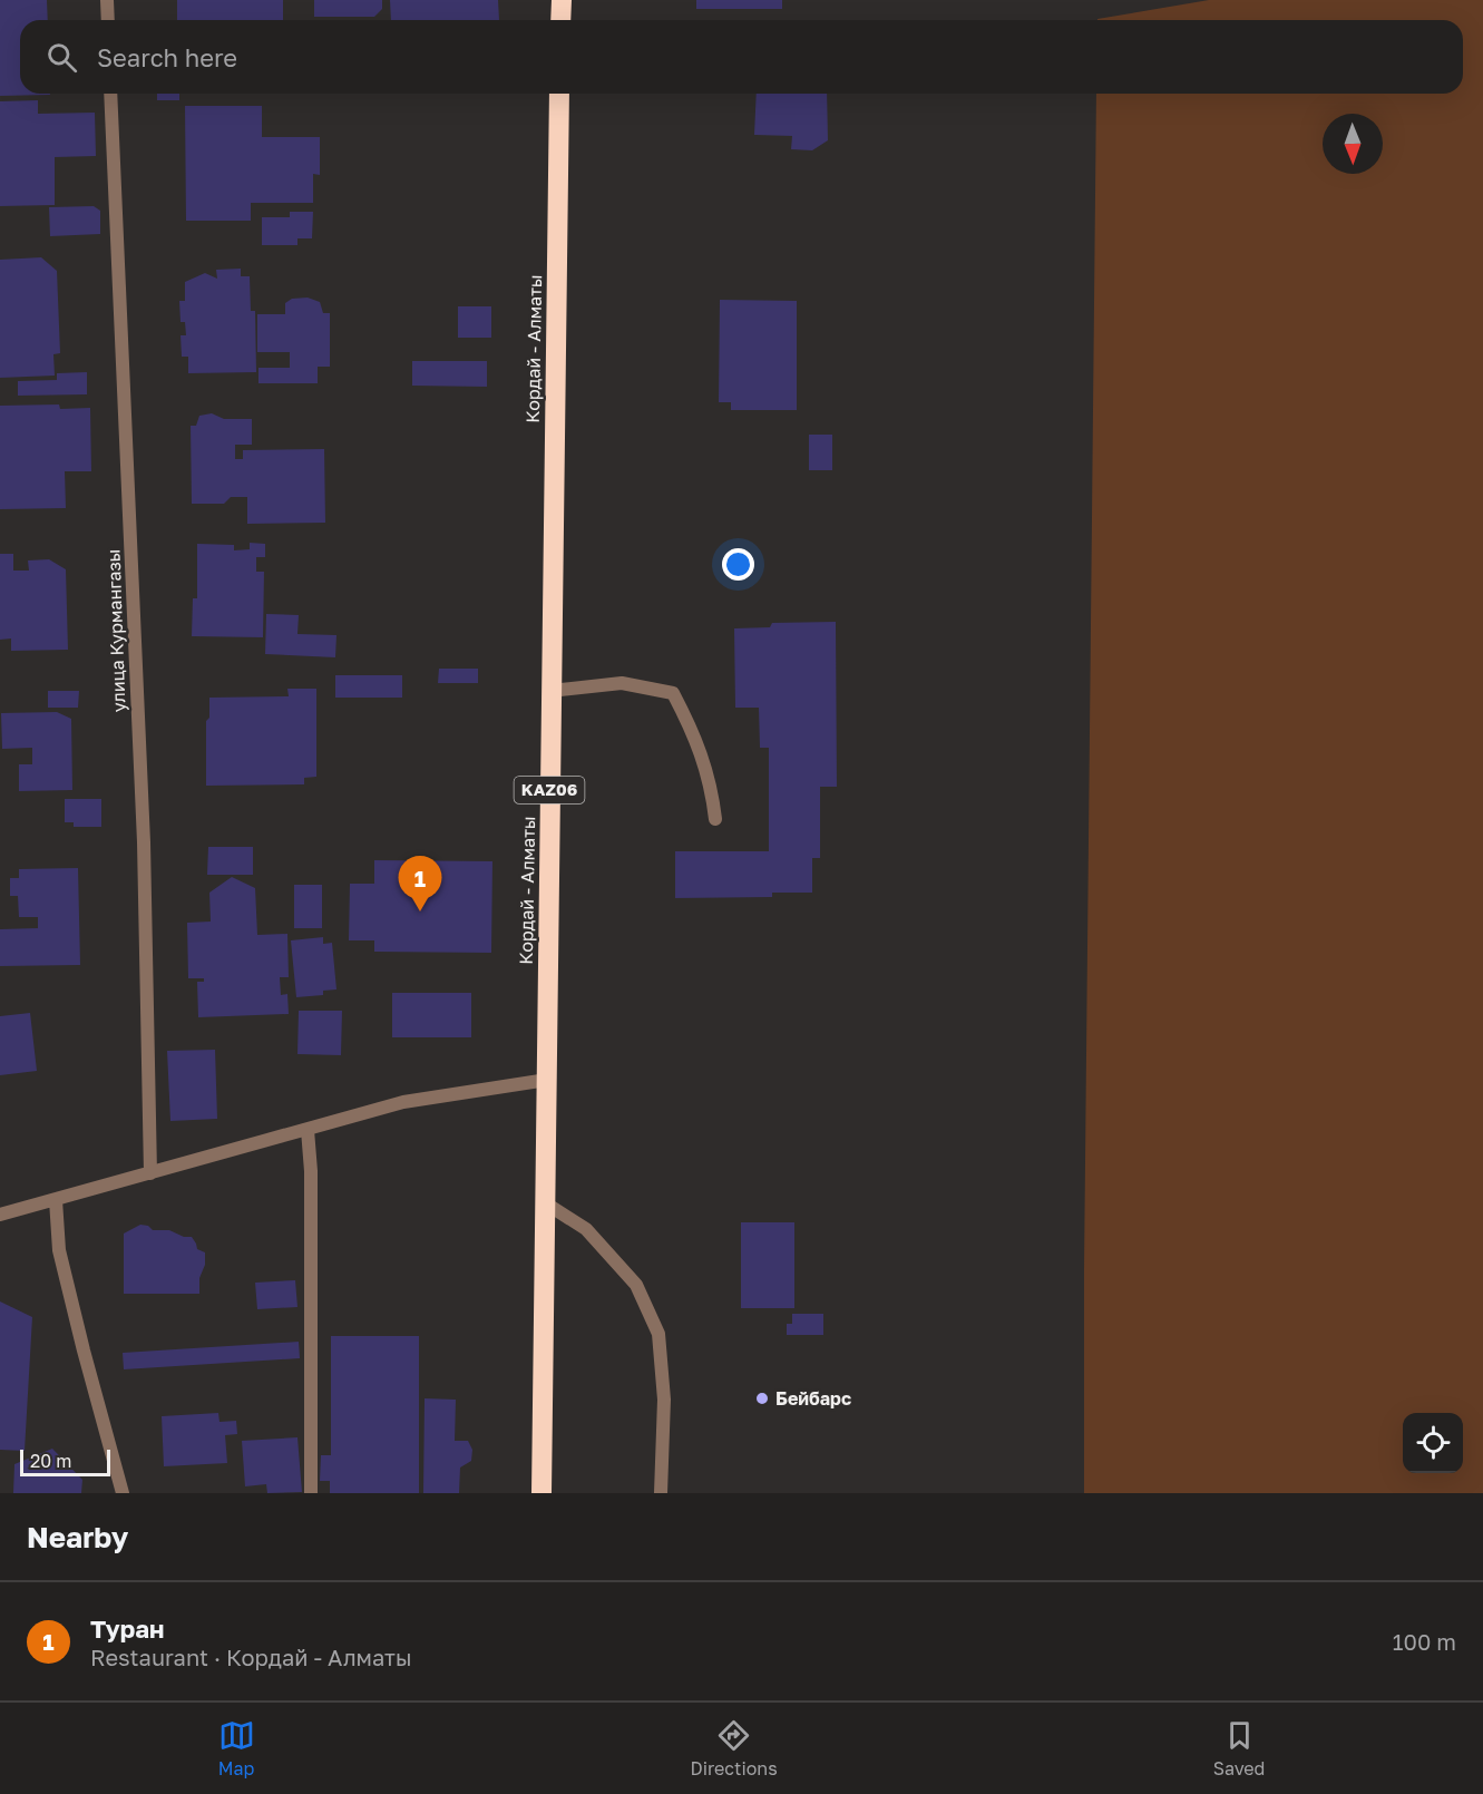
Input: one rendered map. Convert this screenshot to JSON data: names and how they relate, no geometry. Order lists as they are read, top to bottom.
{
  "streets": {
    "highway": ["Кордай - Алматы", "KAZ06"],
    "street": ["улица Курмангазы"]
  },
  "places": ["Бейбарс"],
  "scale_bar": "20 m",
  "north": "bottom",
  "page": {
    "search": "Search here",
    "pins": "1",
    "scale": "20 m",
    "heading": "Nearby",
    "list": [
      {
        "mark": "1",
        "name": "Туран",
        "note": "Restaurant · Кордай - Алматы",
        "value": "100 m"
      }
    ],
    "nav": ["Map", "Directions", "Saved"]
  }
}
